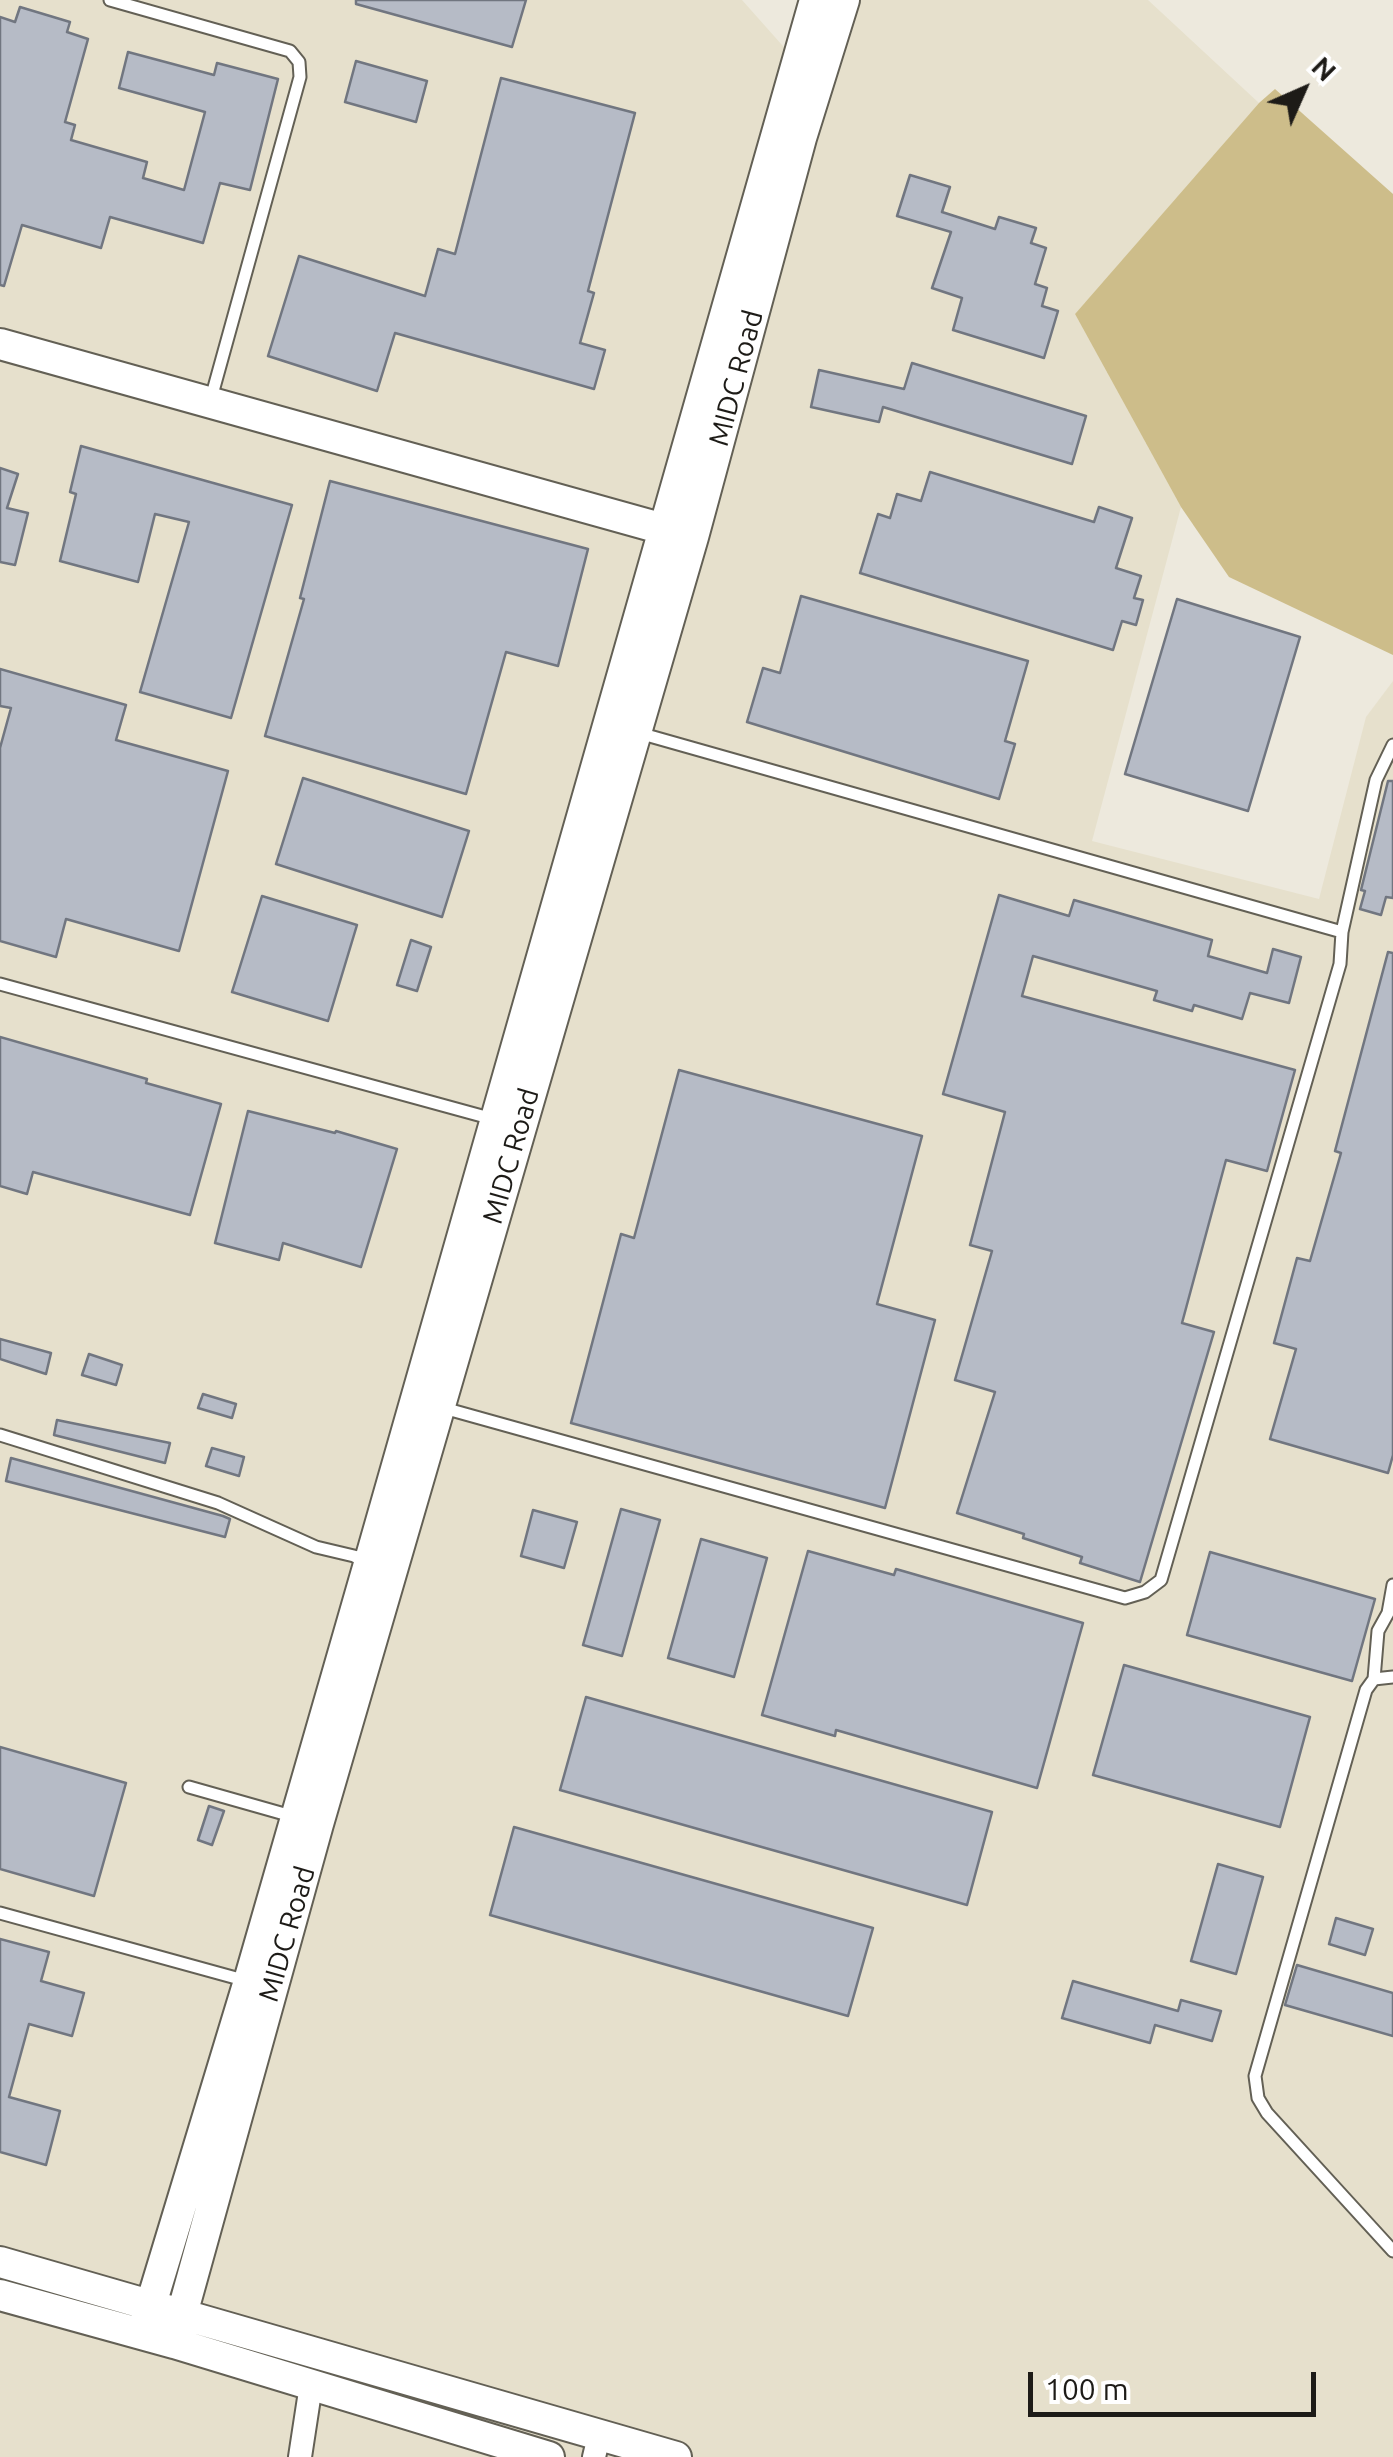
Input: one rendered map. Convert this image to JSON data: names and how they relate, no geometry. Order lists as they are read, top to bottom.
{
  "streets": {
    "street": ["MIDC Road"]
  },
  "scale_bar": "100 m",
  "north": "top right"
}
